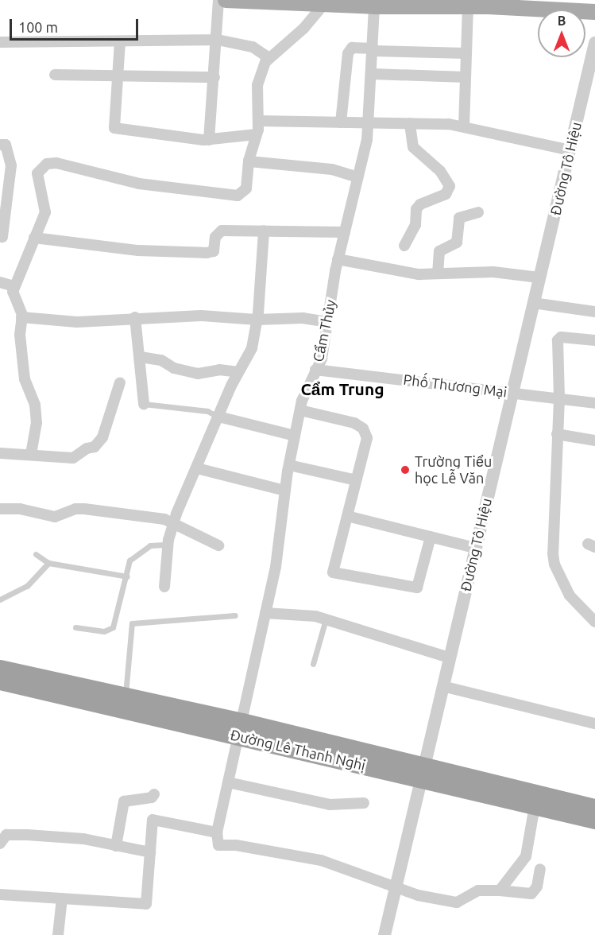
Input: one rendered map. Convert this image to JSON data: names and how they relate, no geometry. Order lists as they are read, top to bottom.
{
  "streets": {
    "highway": ["Đường Lê Thanh Nghị"],
    "street": ["Đường Tô Hiệu", "Cẩm Thủy", "Phố Thương Mại"]
  },
  "crossings": [
    ["Đường Tô Hiệu", "Phố Thương Mại"],
    ["Đường Tô Hiệu", "Đường Lê Thanh Nghị"],
    ["Cẩm Thủy", "Phố Thương Mại"],
    ["Cẩm Thủy", "Đường Lê Thanh Nghị"]
  ],
  "districts": ["Cẩm Trung"],
  "places": ["Trường Tiểu học Lễ Văn"],
  "scale_bar": "100 m",
  "north": "top"
}
